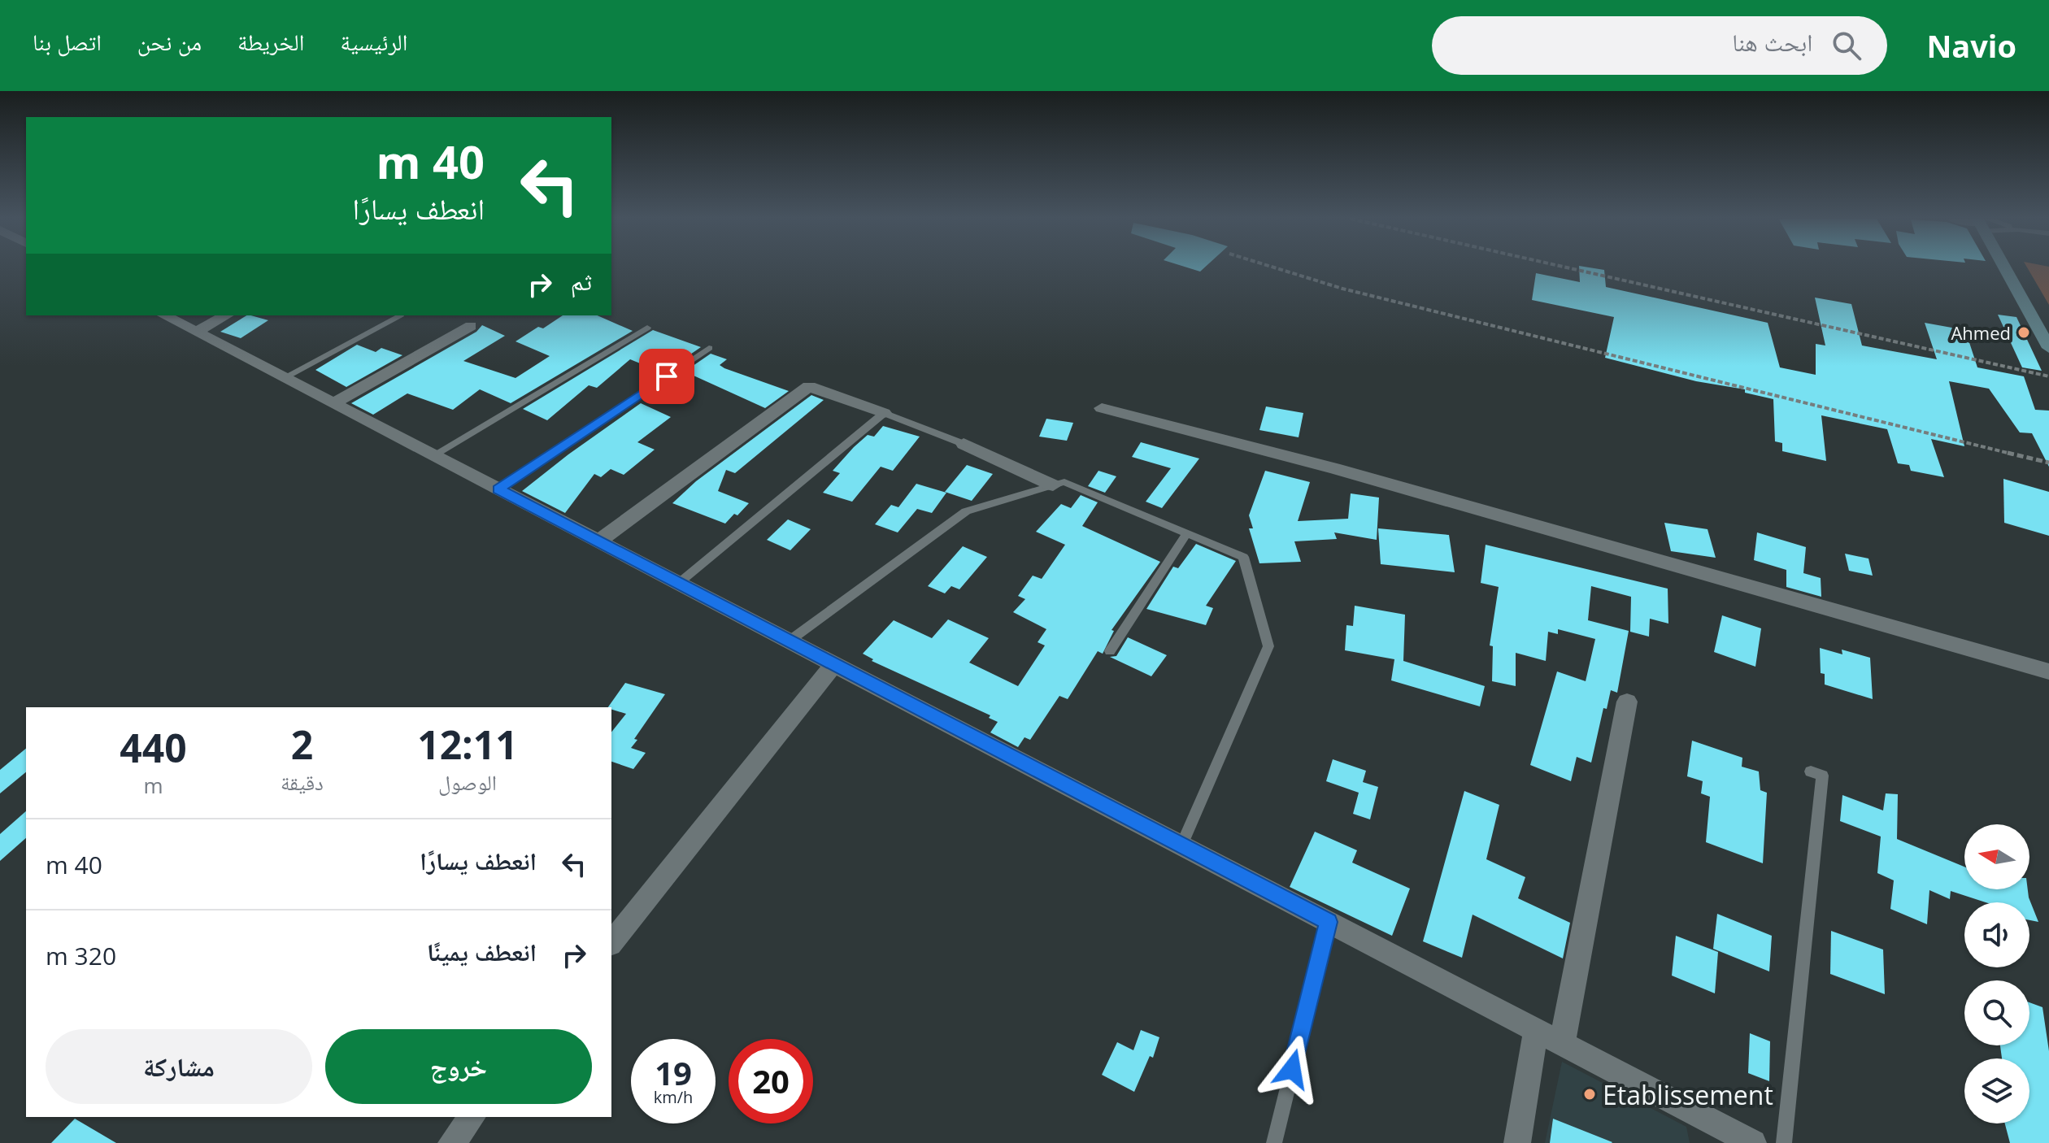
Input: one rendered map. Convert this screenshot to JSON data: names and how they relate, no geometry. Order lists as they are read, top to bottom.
{
  "places": ["Ahmed", "Etablissement"],
  "north": "left",
  "page": {
    "header": "Navio",
    "search": "ابحث هنا",
    "nav": [
      "الرئيسية",
      "الخريطة",
      "من نحن",
      "اتصل بنا"
    ],
    "turn": ["40 m", "انعطف يسارًا"],
    "then": "ثم",
    "eta": [
      "12:11",
      "الوصول",
      "2",
      "دقيقة",
      "440",
      "m"
    ],
    "list": [
      {
        "name": "انعطف يسارًا",
        "value": "40 m"
      },
      {
        "name": "انعطف يمينًا",
        "value": "320 m"
      }
    ],
    "buttons": ["خروج", "مشاركة"],
    "speed": "19 km/h",
    "limit": "20"
  }
}
